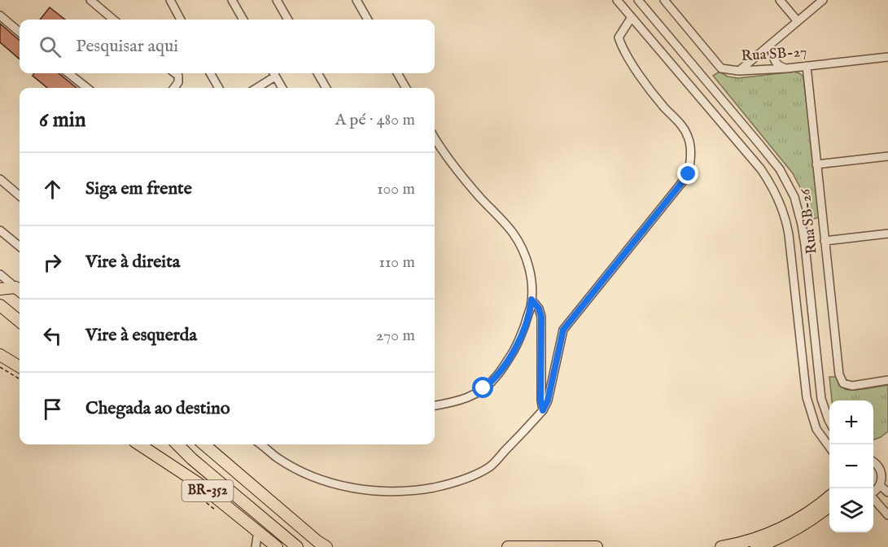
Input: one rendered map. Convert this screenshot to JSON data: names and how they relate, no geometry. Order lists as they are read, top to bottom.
{
  "streets": {
    "highway": ["BR-352"],
    "street": ["Rua SB-27", "Rua SB-26"]
  },
  "crossings": [
    ["Rua SB-27", "Rua SB-26"]
  ],
  "page": {
    "search": "Pesquisar aqui",
    "heading": ["6 min", "A pé · 480 m"],
    "list": [
      ["Siga em frente", "100 m"],
      ["Vire à direita", "110 m"],
      ["Vire à esquerda", "270 m"],
      "Chegada ao destino"
    ],
    "map_buttons": ["+", "−"]
  }
}
